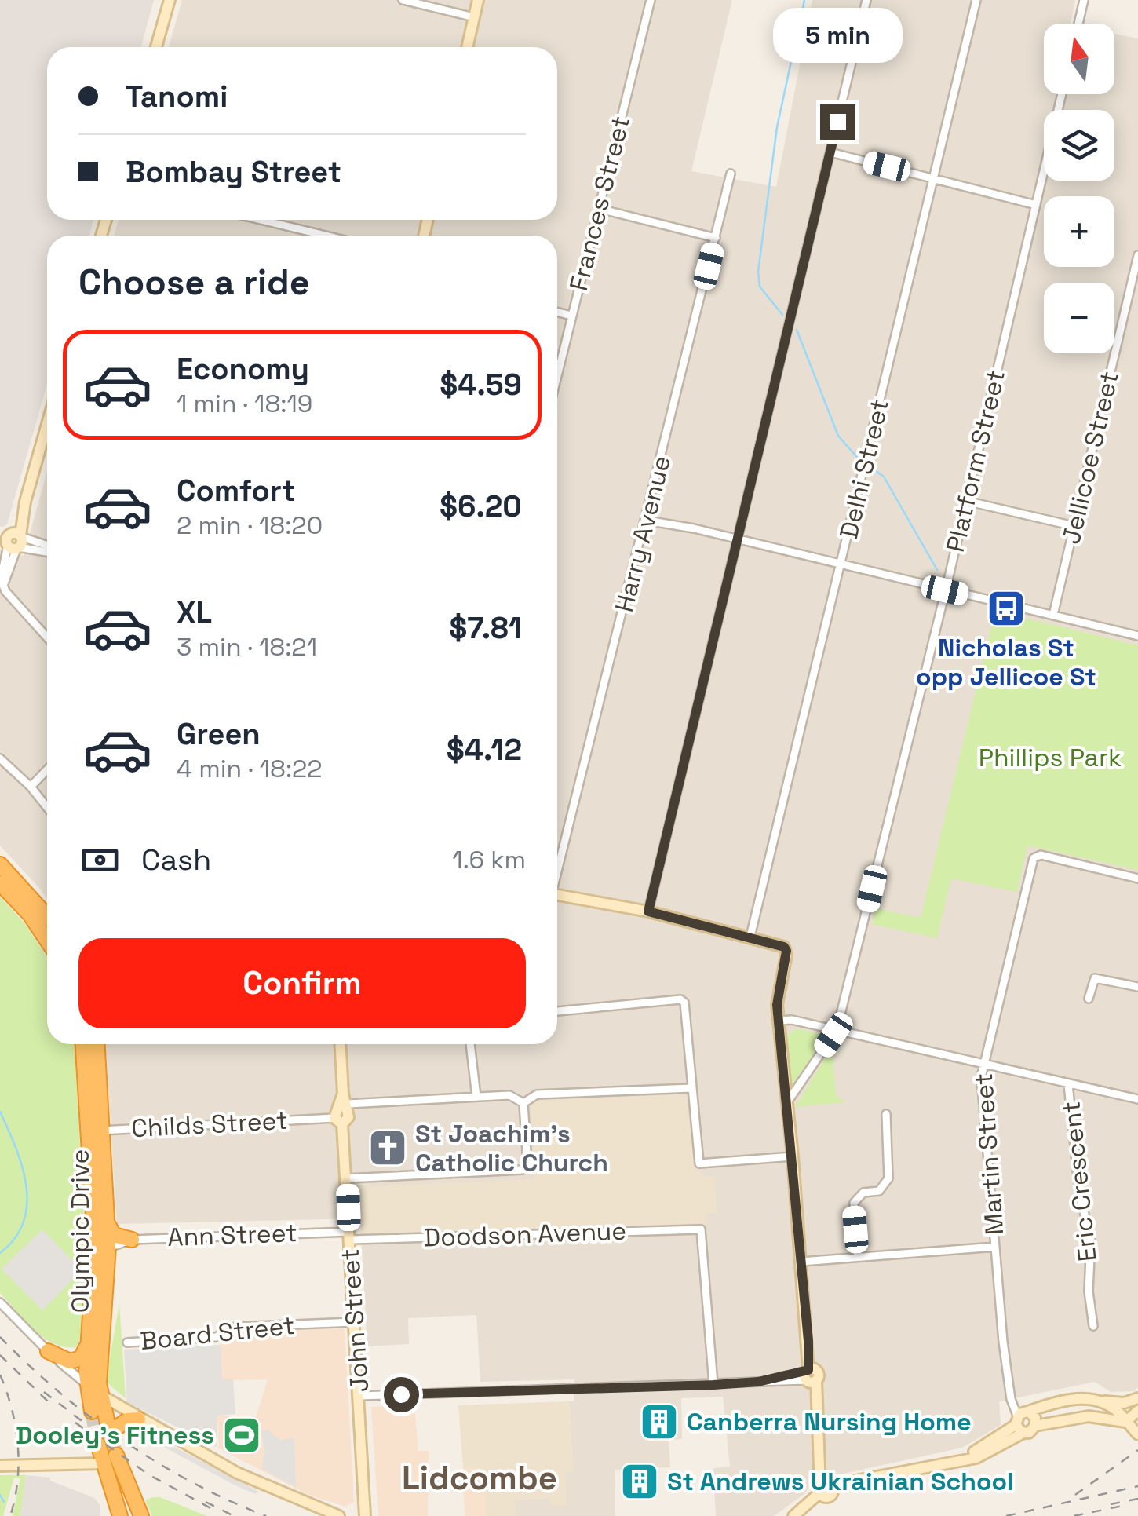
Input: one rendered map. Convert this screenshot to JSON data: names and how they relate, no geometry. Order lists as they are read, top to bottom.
{
  "streets": {
    "highway": ["Olympic Drive"],
    "street": [
      "Frances Street",
      "Jellicoe Street",
      "Platform Street",
      "Delhi Street",
      "Harry Avenue",
      "Childs Street",
      "Martin Street",
      "Eric Crescent",
      "Doodson Avenue",
      "Ann Street",
      "John Street",
      "Board Street"
    ]
  },
  "crossings": [
    ["Childs Street", "Olympic Drive"],
    ["Childs Street", "John Street"],
    ["Doodson Avenue", "Ann Street"],
    ["Doodson Avenue", "John Street"],
    ["Ann Street", "John Street"],
    ["John Street", "Board Street"]
  ],
  "districts": ["Lidcombe"],
  "parks": ["Phillips Park"],
  "places": {
    "bus stop": ["Nicholas St opp Jellicoe St"],
    "church": ["St Joachim’s Catholic Church"],
    "building": ["Canberra Nursing Home", "St Andrews Ukrainian School"],
    "sports": ["Dooley's Fitness"]
  },
  "north": "top",
  "page": {
    "bubble": "5 min",
    "map_buttons": ["+", "−"],
    "banner": ["Tanomi", "Bombay Street"],
    "heading": "Choose a ride",
    "list": [
      {
        "name": "Economy",
        "note": "1 min · 18:19",
        "value": "$4.59"
      },
      {
        "name": "Comfort",
        "note": "2 min · 18:20",
        "value": "$6.20"
      },
      {
        "name": "XL",
        "note": "3 min · 18:21",
        "value": "$7.81"
      },
      {
        "name": "Green",
        "note": "4 min · 18:22",
        "value": "$4.12"
      }
    ],
    "pay": ["Cash", "1.6 km"],
    "buttons": "Confirm"
  }
}
